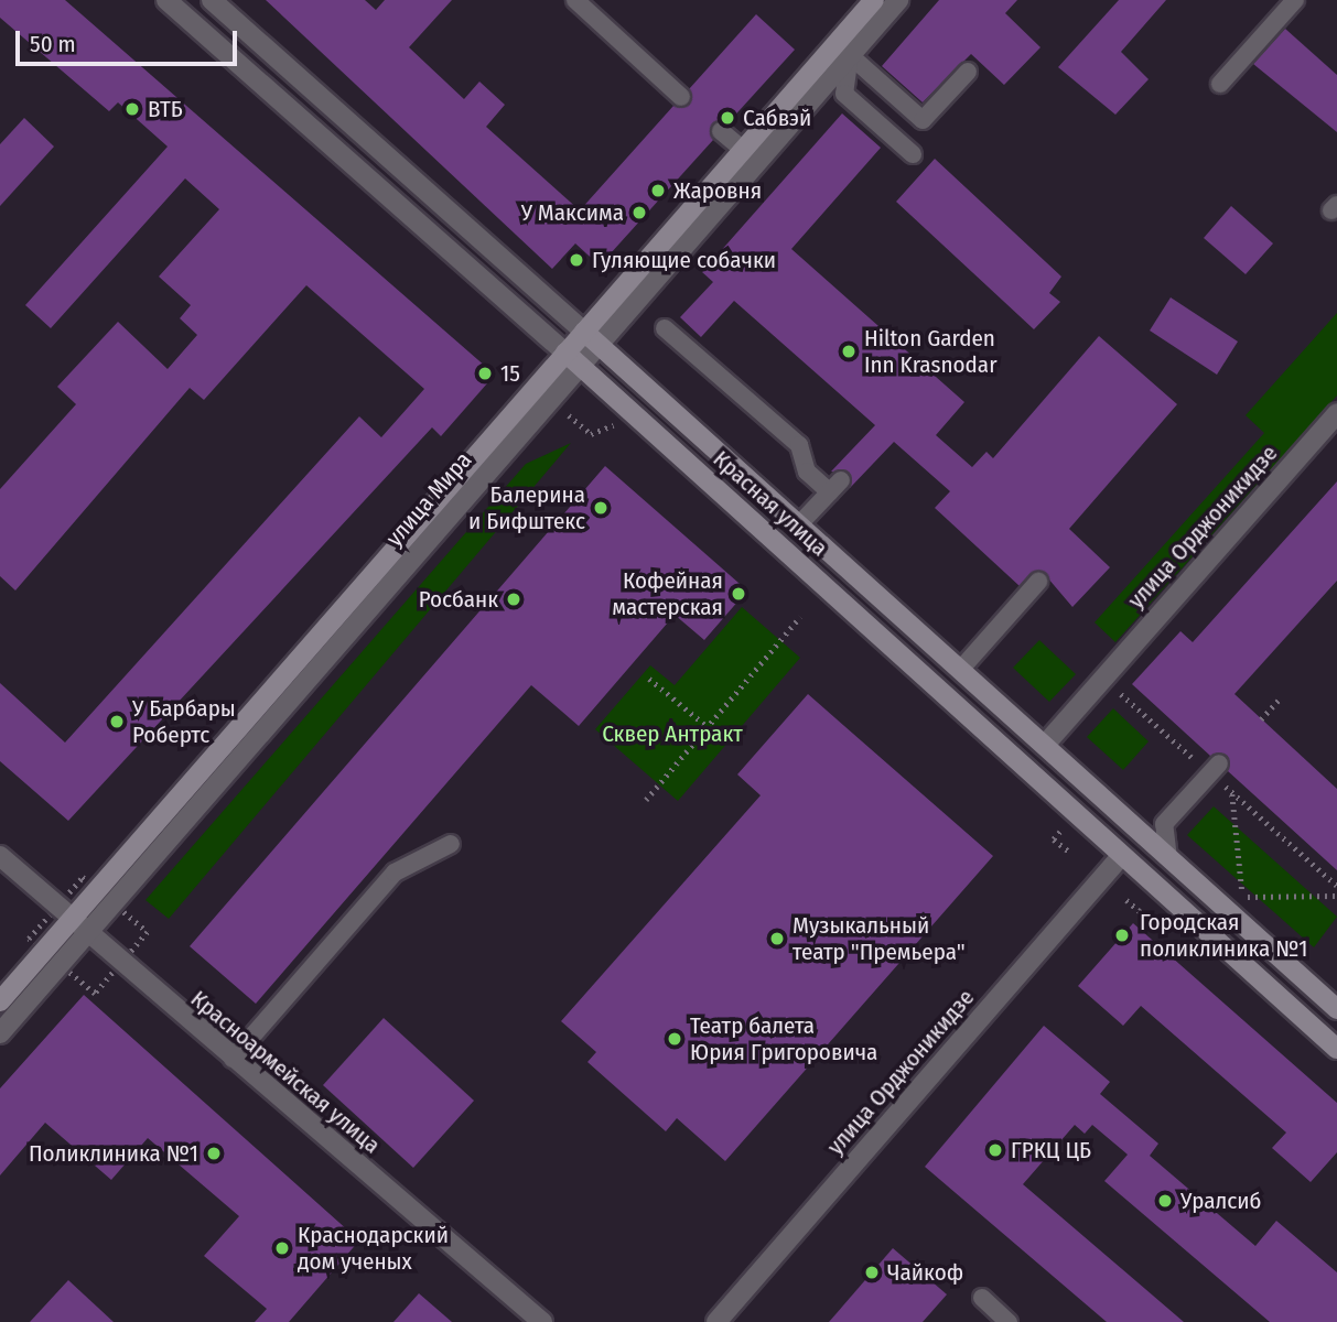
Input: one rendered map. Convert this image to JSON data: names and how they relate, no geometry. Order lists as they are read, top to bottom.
{
  "streets": {
    "main road": ["улица Мира", "Красная улица"],
    "street": ["улица Орджоникидзе", "Красноармейская улица"]
  },
  "crossings": [
    ["улица Мира", "Красная улица"],
    ["улица Мира", "Красноармейская улица"],
    ["Красная улица", "улица Орджоникидзе"]
  ],
  "parks": ["Сквер Антракт"],
  "places": [
    "ВТБ",
    "Сабвэй",
    "Жаровня",
    "У Максима",
    "Гуляющие собачки",
    "Hilton Garden Inn Krasnodar",
    "15",
    "Балерина и Бифштекс",
    "Кофейная мастерская",
    "Росбанк",
    "У Барбары Робертс",
    "Городская поликлиника №1",
    "Музыкальный театр \"Премьера\"",
    "Театр балета Юрия Григоровича",
    "ГРКЦ ЦБ",
    "Поликлиника №1",
    "Уралсиб",
    "Краснодарский дом ученых",
    "Чайкоф"
  ],
  "scale_bar": "50 m"
}
